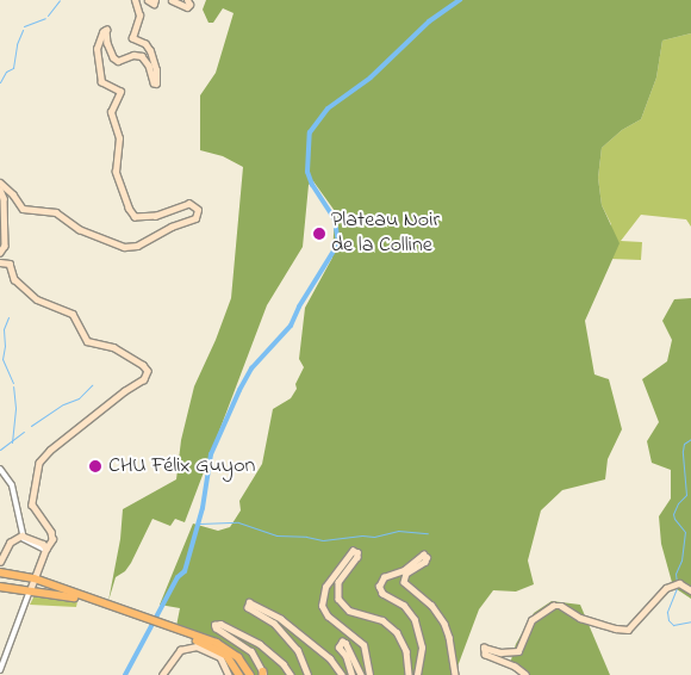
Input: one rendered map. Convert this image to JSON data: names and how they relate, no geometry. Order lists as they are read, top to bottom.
{
  "places": ["Plateau Noir de la Colline", "CHU Félix Guyon"]
}
